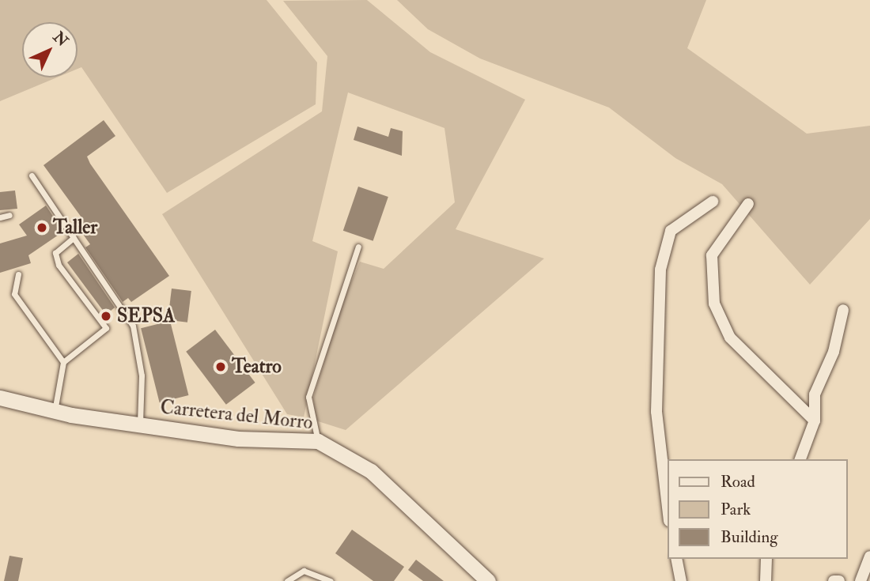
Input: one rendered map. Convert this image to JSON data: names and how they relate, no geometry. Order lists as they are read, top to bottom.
{
  "streets": {
    "main road": ["Carretera del Morro"]
  },
  "places": ["Taller", "SEPSA", "Teatro"],
  "legend": ["Road", "Park", "Building"],
  "north": "top right"
}
